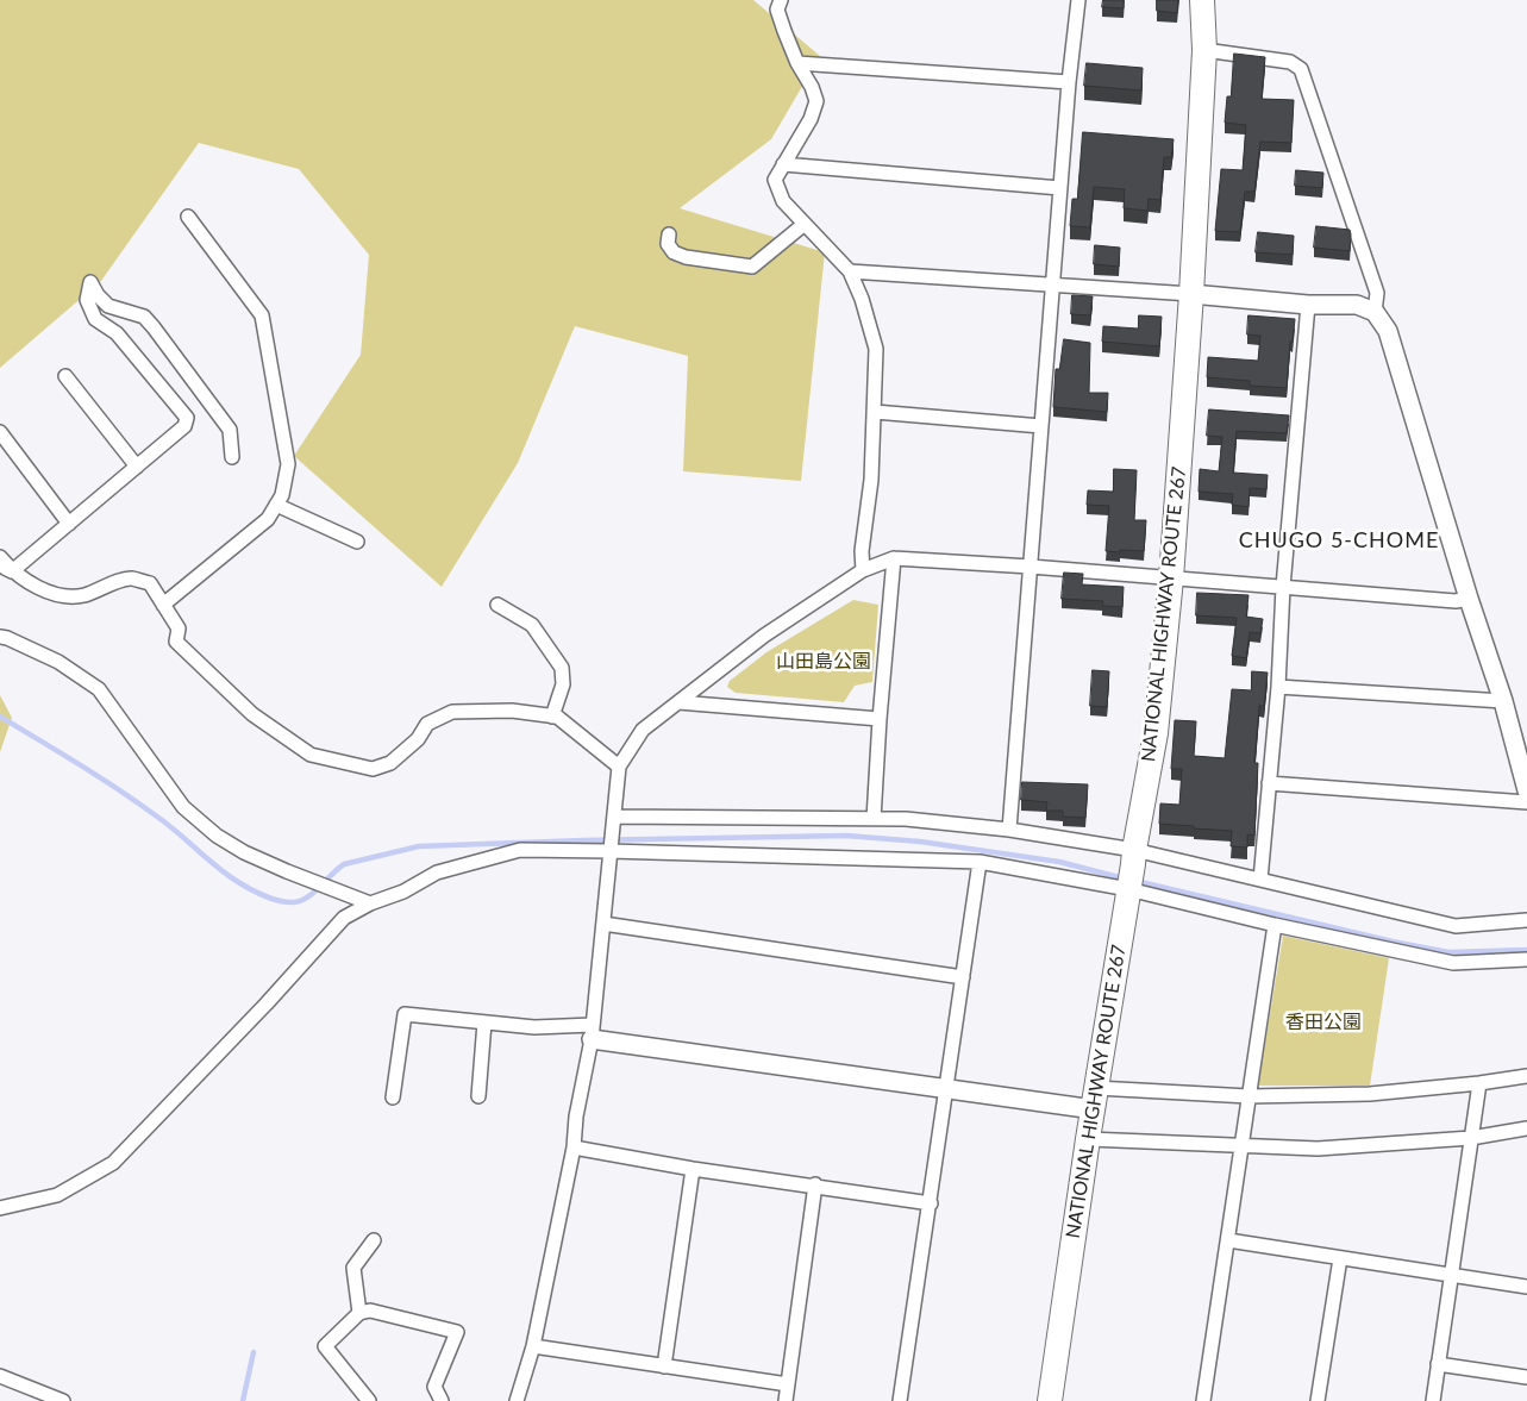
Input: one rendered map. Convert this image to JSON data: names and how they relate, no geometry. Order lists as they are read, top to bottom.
{
  "streets": {
    "highway": ["NATIONAL HIGHWAY ROUTE 267"]
  },
  "districts": ["CHUGO 5-CHOME"],
  "parks": ["山田島公園", "香田公園"]
}
